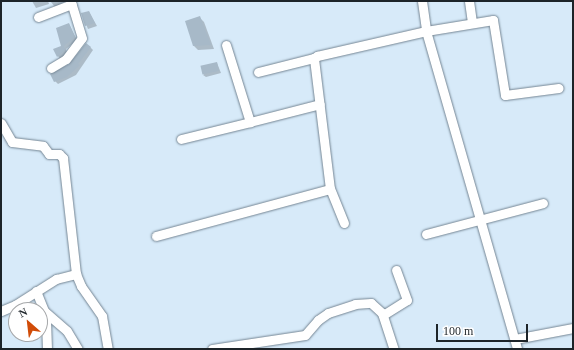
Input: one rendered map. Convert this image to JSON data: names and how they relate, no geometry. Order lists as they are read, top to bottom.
{
  "scale_bar": "100 m",
  "north": "top left"
}
